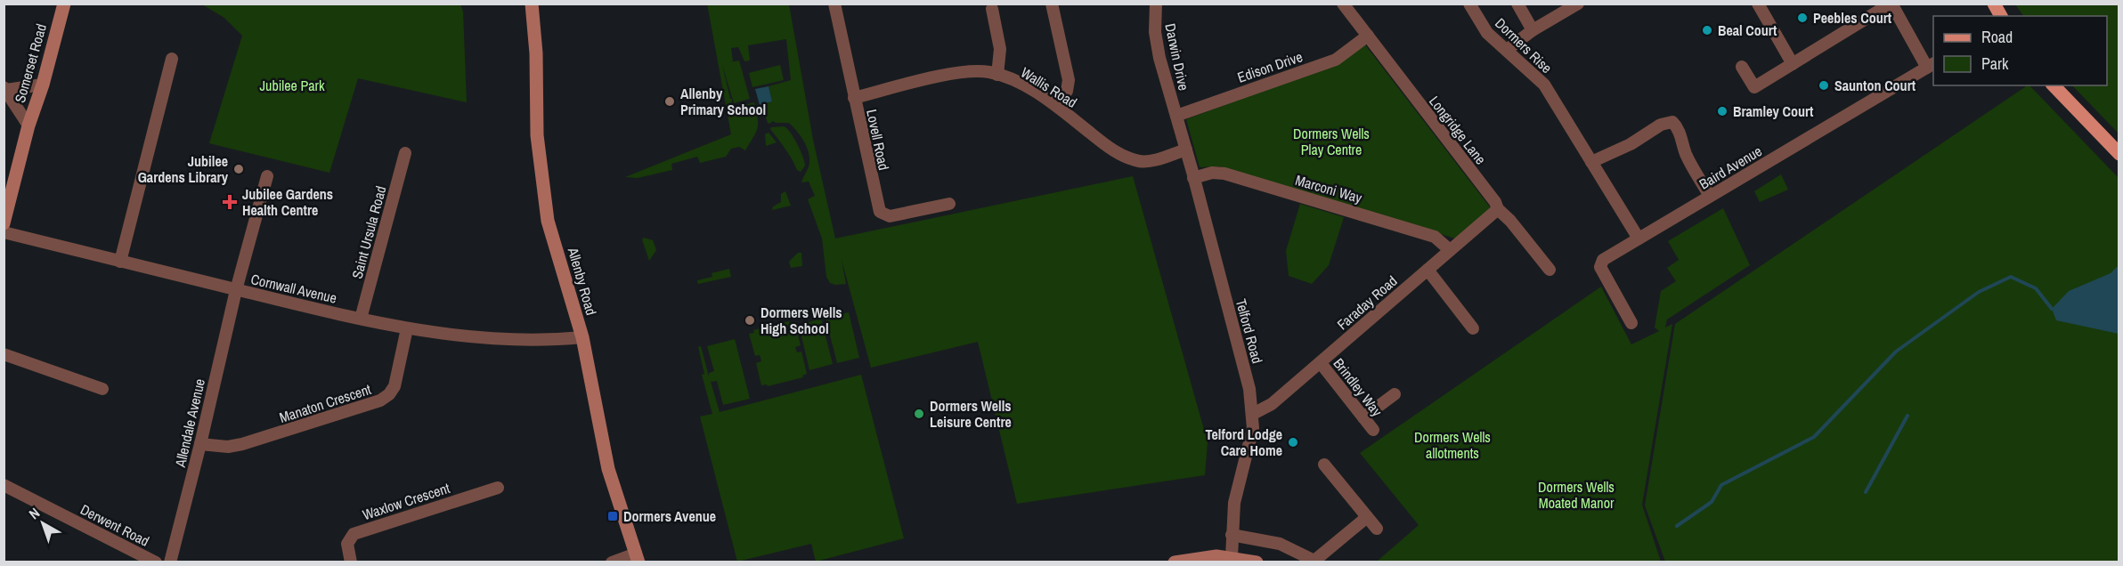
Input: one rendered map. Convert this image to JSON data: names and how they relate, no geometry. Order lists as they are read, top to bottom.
{
  "streets": {
    "street": [
      "Dormers Rise",
      "Darwin Drive",
      "Somerset Road",
      "Edison Drive",
      "Wallis Road",
      "Longridge Lane",
      "Lovell Road",
      "Baird Avenue",
      "Marconi Way",
      "Saint Ursula Road",
      "Allenby Road",
      "Cornwall Avenue",
      "Faraday Road",
      "Telford Road",
      "Brindley Way",
      "Manaton Crescent",
      "Allendale Avenue",
      "Waxlow Crescent",
      "Derwent Road"
    ]
  },
  "crossings": [
    ["Dormers Rise", "Baird Avenue"],
    ["Darwin Drive", "Edison Drive"],
    ["Darwin Drive", "Telford Road"],
    ["Edison Drive", "Longridge Lane"],
    ["Edison Drive", "Telford Road"],
    ["Wallis Road", "Lovell Road"],
    ["Wallis Road", "Telford Road"],
    ["Longridge Lane", "Faraday Road"],
    ["Marconi Way", "Faraday Road"],
    ["Marconi Way", "Telford Road"],
    ["Saint Ursula Road", "Cornwall Avenue"],
    ["Allenby Road", "Cornwall Avenue"],
    ["Cornwall Avenue", "Manaton Crescent"],
    ["Cornwall Avenue", "Allendale Avenue"],
    ["Faraday Road", "Telford Road"],
    ["Faraday Road", "Brindley Way"],
    ["Manaton Crescent", "Allendale Avenue"]
  ],
  "parks": [
    "Jubilee Park",
    "Dormers Wells Play Centre",
    "Dormers Wells allotments",
    "Dormers Wells Moated Manor"
  ],
  "places": {
    "other": [
      "Peebles Court",
      "Beal Court",
      "Saunton Court",
      "Allenby Primary School",
      "Bramley Court",
      "Jubilee Gardens Library",
      "Dormers Wells High School",
      "Dormers Wells Leisure Centre",
      "Telford Lodge Care Home"
    ],
    "health": ["Jubilee Gardens Health Centre"],
    "transit": ["Dormers Avenue"]
  },
  "legend": ["Road", "Park"],
  "north": "top left"
}
